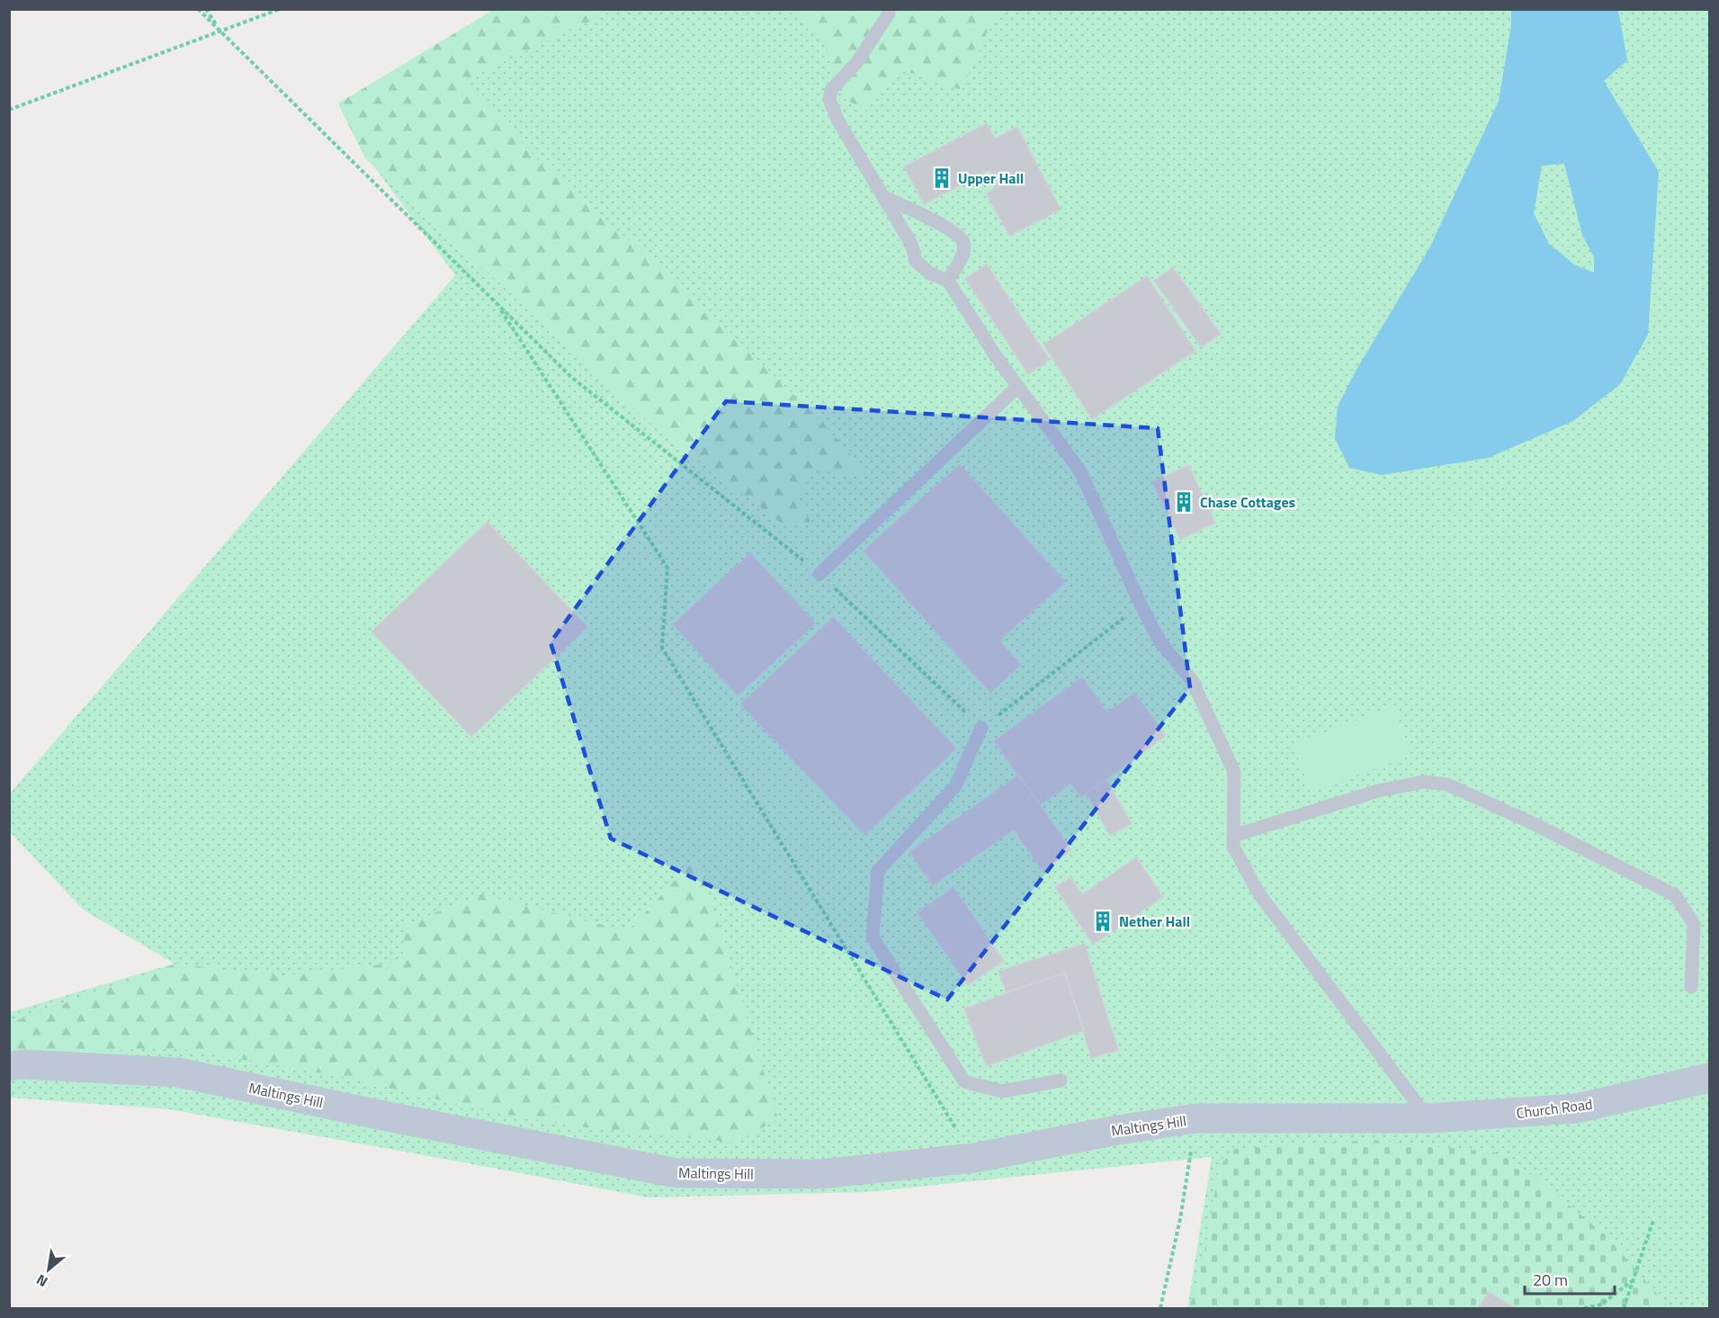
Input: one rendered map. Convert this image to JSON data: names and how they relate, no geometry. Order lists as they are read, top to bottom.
{
  "streets": {
    "street": ["Maltings Hill", "Church Road"]
  },
  "crossings": [
    ["Maltings Hill", "Church Road"]
  ],
  "places": {
    "building": ["Upper Hall", "Chase Cottages", "Nether Hall"]
  },
  "scale_bar": "20 m",
  "north": "bottom left"
}
